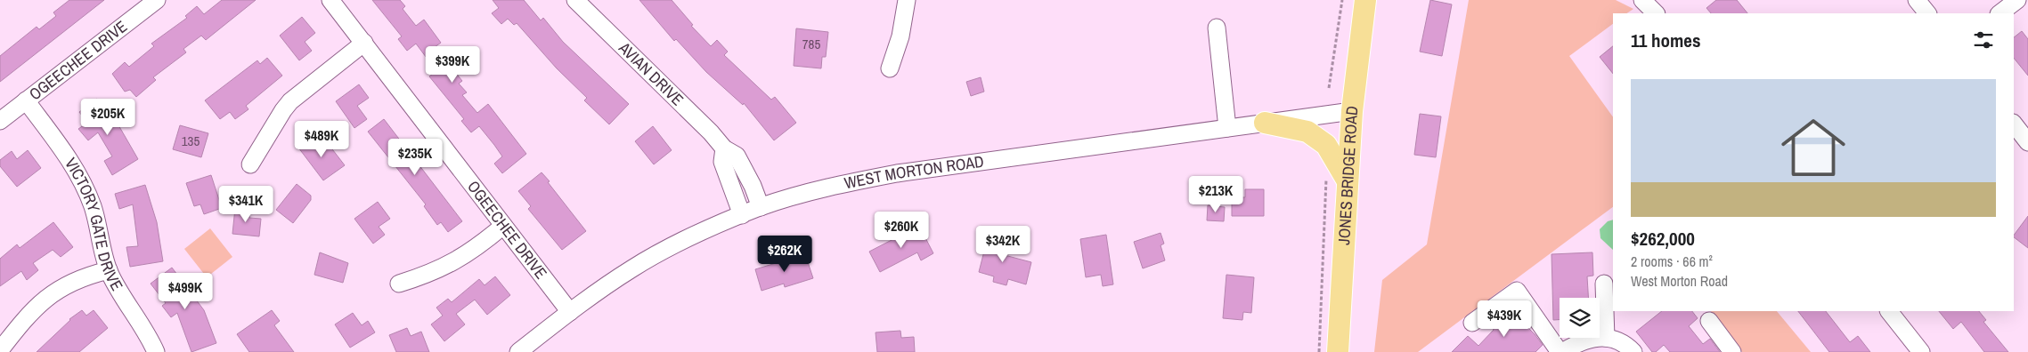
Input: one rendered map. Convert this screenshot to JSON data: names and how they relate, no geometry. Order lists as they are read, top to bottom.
{
  "streets": {
    "main road": ["JONES BRIDGE ROAD"],
    "street": [
      "OGEECHEE DRIVE",
      "AVIAN DRIVE",
      "WEST MORTON ROAD",
      "VICTORY GATE DRIVE"
    ]
  },
  "crossings": [
    ["OGEECHEE DRIVE", "WEST MORTON ROAD"],
    ["OGEECHEE DRIVE", "VICTORY GATE DRIVE"],
    ["AVIAN DRIVE", "WEST MORTON ROAD"],
    ["WEST MORTON ROAD", "JONES BRIDGE ROAD"]
  ],
  "house_numbers": ["785", "135"],
  "page": {
    "heading": "11 homes",
    "price": [
      "$399K",
      "$205K",
      "$489K",
      "$235K",
      "$213K",
      "$341K",
      "$260K",
      "$342K",
      "$262K",
      "$499K",
      "$439K"
    ],
    "list": [
      {
        "name": "$262,000",
        "note": "2 rooms · 66 m² · West Morton Road"
      }
    ]
  }
}
